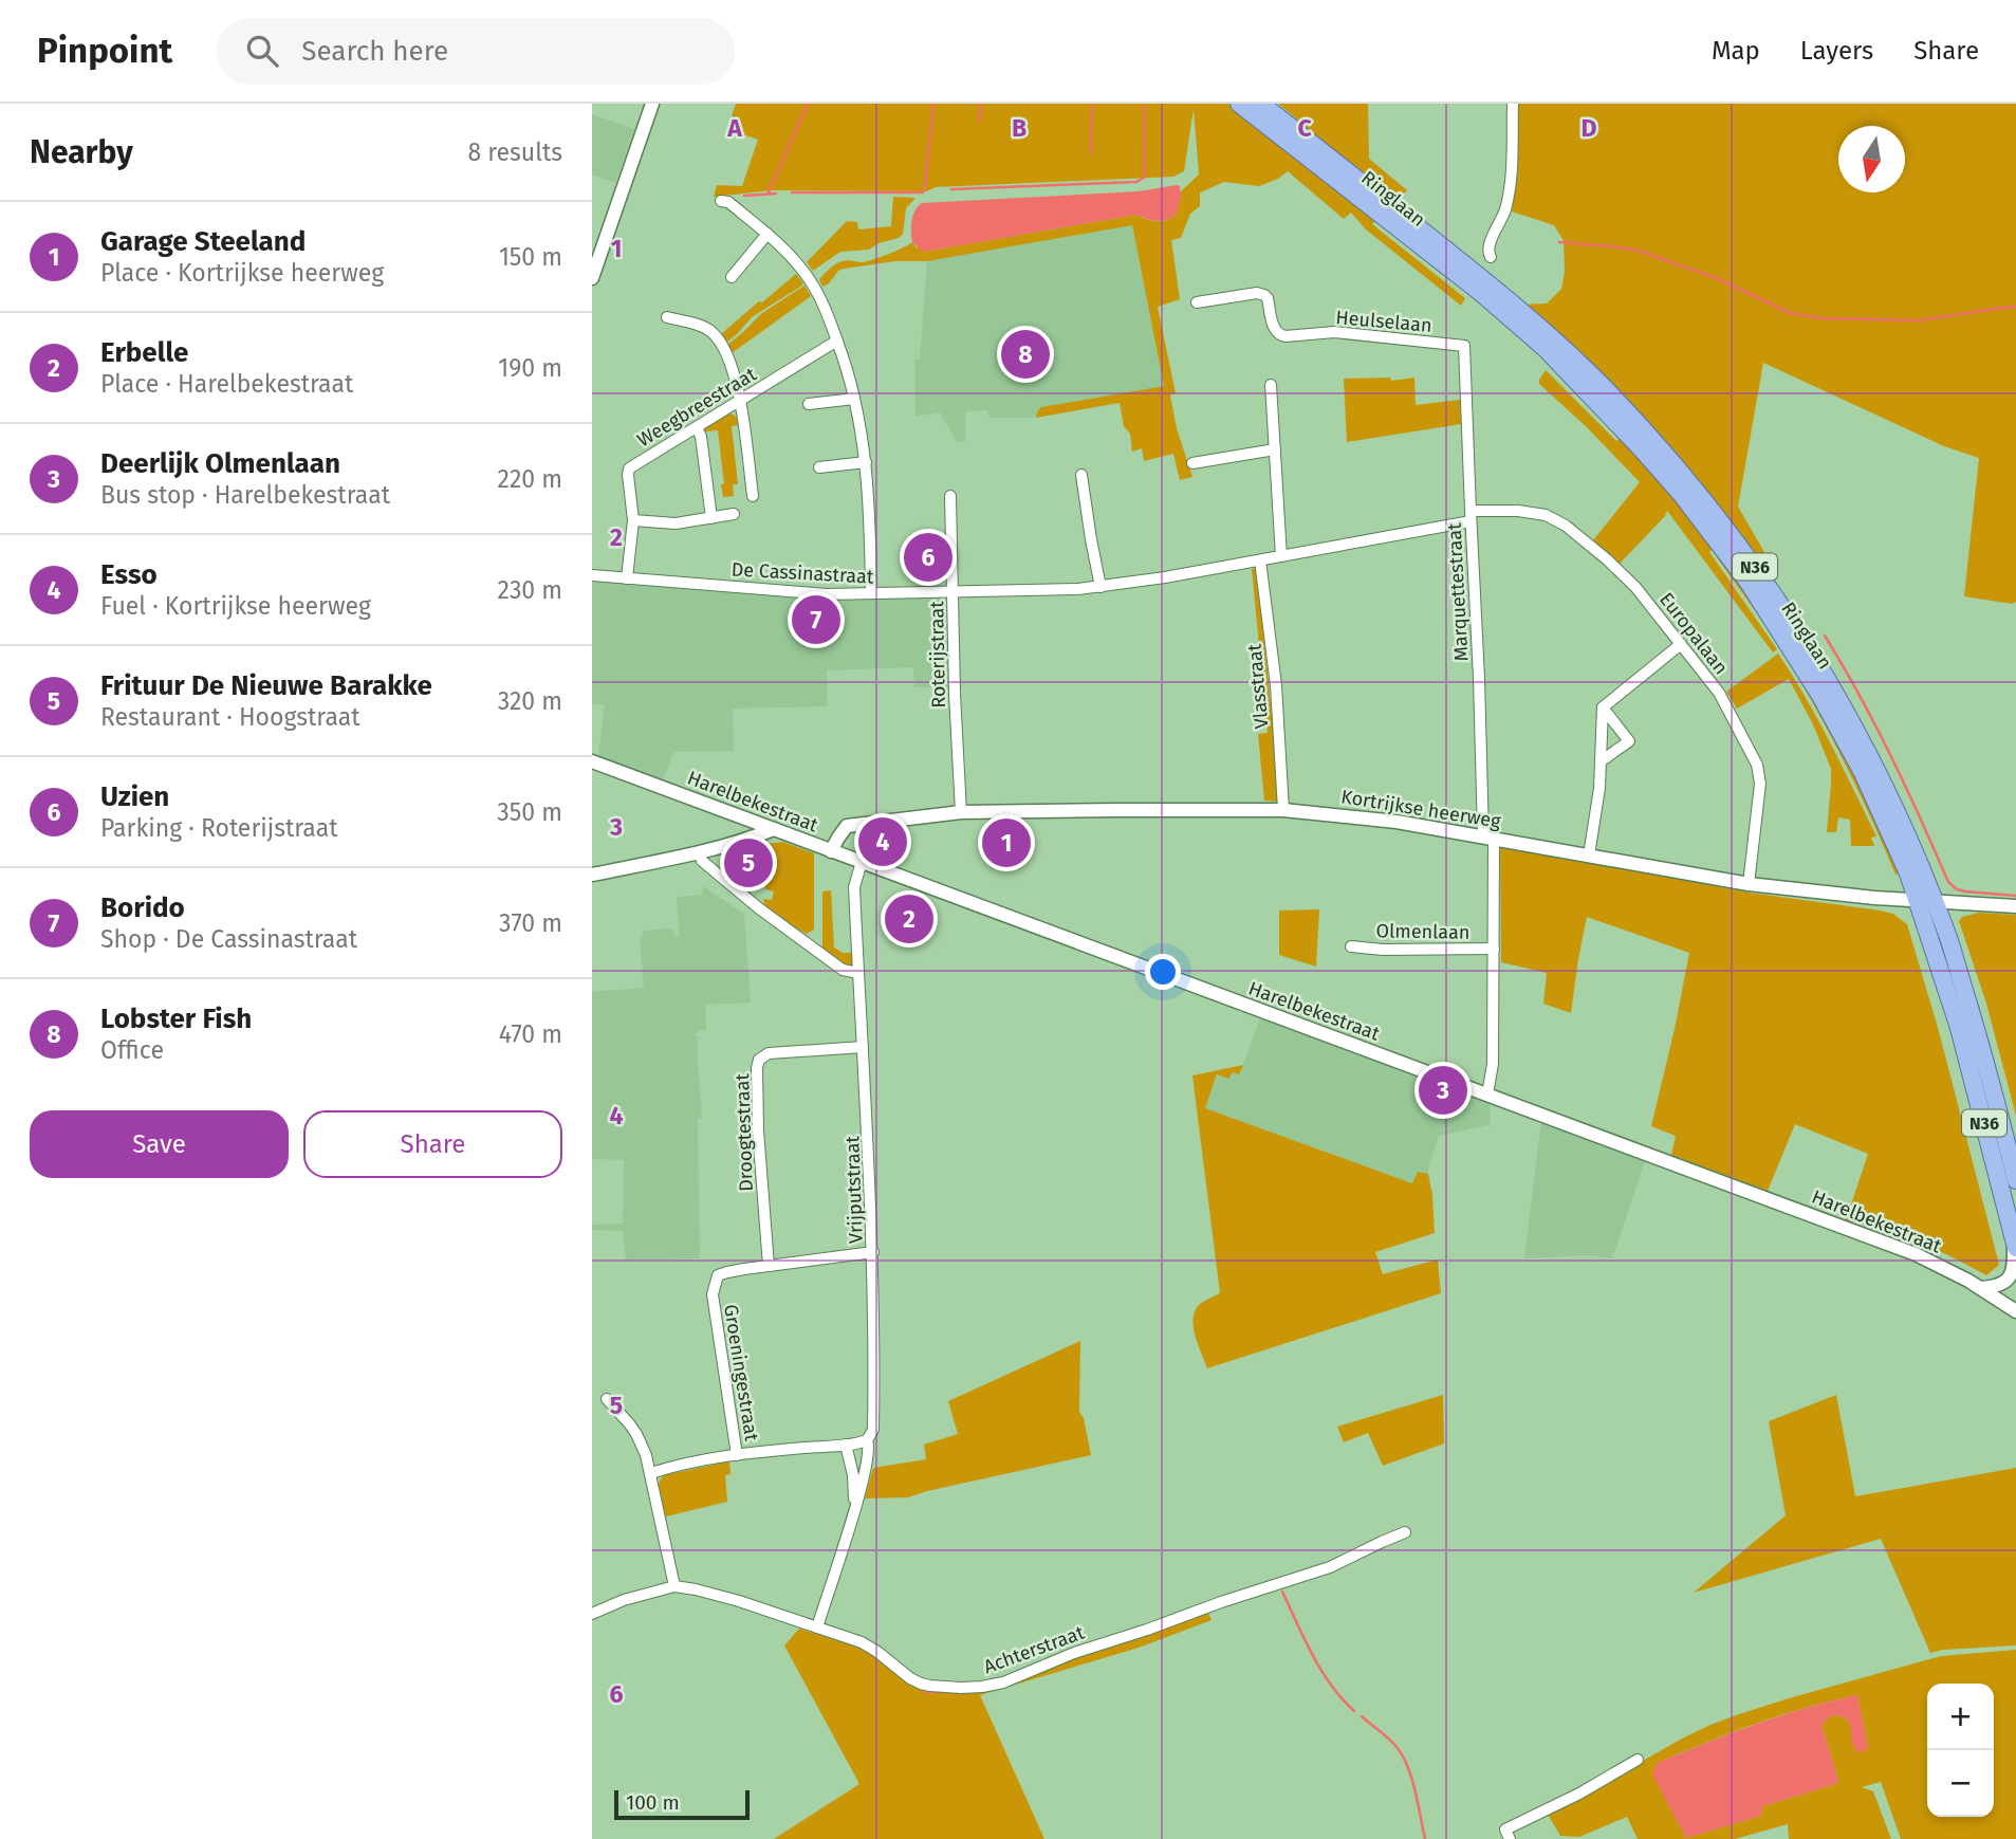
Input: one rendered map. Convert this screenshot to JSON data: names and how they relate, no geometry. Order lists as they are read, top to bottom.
{
  "streets": {
    "main road": ["Ringlaan", "N36"],
    "street": [
      "Heulselaan",
      "Weegbreestraat",
      "De Cassinastraat",
      "Marquettestraat",
      "Europalaan",
      "Roterijstraat",
      "Vlasstraat",
      "Harelbekestraat",
      "Kortrijkse heerweg",
      "Olmenlaan",
      "Droogtestraat",
      "Vrijputstraat",
      "Groeningestraat",
      "Achterstraat"
    ]
  },
  "crossings": [
    ["Ringlaan", "Kortrijkse heerweg"],
    ["Heulselaan", "Marquettestraat"],
    ["Weegbreestraat", "De Cassinastraat"],
    ["De Cassinastraat", "Marquettestraat"],
    ["De Cassinastraat", "Europalaan"],
    ["De Cassinastraat", "Roterijstraat"],
    ["De Cassinastraat", "Vlasstraat"],
    ["Marquettestraat", "Europalaan"],
    ["Marquettestraat", "Kortrijkse heerweg"],
    ["Marquettestraat", "Olmenlaan"],
    ["Europalaan", "Kortrijkse heerweg"],
    ["Roterijstraat", "Kortrijkse heerweg"],
    ["Vlasstraat", "Kortrijkse heerweg"],
    ["Harelbekestraat", "Kortrijkse heerweg"],
    ["Harelbekestraat", "Olmenlaan"],
    ["Harelbekestraat", "Vrijputstraat"],
    ["Kortrijkse heerweg", "Olmenlaan"],
    ["Droogtestraat", "Vrijputstraat"],
    ["Droogtestraat", "Groeningestraat"],
    ["Vrijputstraat", "Groeningestraat"],
    ["Vrijputstraat", "Achterstraat"]
  ],
  "scale_bar": "100 m",
  "north": "bottom",
  "page": {
    "header": "Pinpoint",
    "search": "Search here",
    "nav": ["Map", "Layers", "Share"],
    "heading": ["Nearby", "8 results"],
    "list": [
      {
        "mark": "1",
        "name": "Garage Steeland",
        "note": "Place · Kortrijkse heerweg",
        "value": "150 m"
      },
      {
        "mark": "2",
        "name": "Erbelle",
        "note": "Place · Harelbekestraat",
        "value": "190 m"
      },
      {
        "mark": "3",
        "name": "Deerlijk Olmenlaan",
        "note": "Bus stop · Harelbekestraat",
        "value": "220 m"
      },
      {
        "mark": "4",
        "name": "Esso",
        "note": "Fuel · Kortrijkse heerweg",
        "value": "230 m"
      },
      {
        "mark": "5",
        "name": "Frituur De Nieuwe Barakke",
        "note": "Restaurant · Hoogstraat",
        "value": "320 m"
      },
      {
        "mark": "6",
        "name": "Uzien",
        "note": "Parking · Roterijstraat",
        "value": "350 m"
      },
      {
        "mark": "7",
        "name": "Borido",
        "note": "Shop · De Cassinastraat",
        "value": "370 m"
      },
      {
        "mark": "8",
        "name": "Lobster Fish",
        "note": "Office",
        "value": "470 m"
      }
    ],
    "pins": [
      "8",
      "6",
      "7",
      "4",
      "1",
      "5",
      "2",
      "3"
    ],
    "buttons": ["Save", "Share"],
    "map_buttons": ["+", "−"],
    "scale": "100 m"
  },
  "grid": {
    "columns": [
      "A",
      "B",
      "C",
      "D"
    ],
    "rows": [
      "1",
      "2",
      "3",
      "4",
      "5",
      "6"
    ]
  }
}
